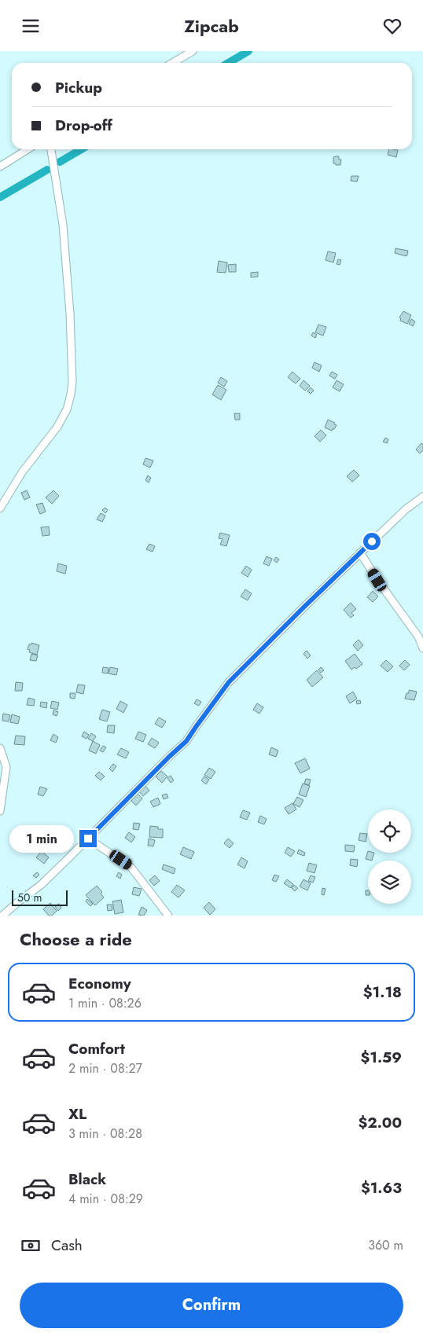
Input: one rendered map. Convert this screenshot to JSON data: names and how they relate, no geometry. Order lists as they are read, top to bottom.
{
  "scale_bar": "50 m",
  "page": {
    "header": "Zipcab",
    "banner": ["Pickup", "Drop-off"],
    "bubble": "1 min",
    "scale": "50 m",
    "heading": "Choose a ride",
    "list": [
      {
        "name": "Economy",
        "note": "1 min · 08:26",
        "value": "$1.18"
      },
      {
        "name": "Comfort",
        "note": "2 min · 08:27",
        "value": "$1.59"
      },
      {
        "name": "XL",
        "note": "3 min · 08:28",
        "value": "$2.00"
      },
      {
        "name": "Black",
        "note": "4 min · 08:29",
        "value": "$1.63"
      }
    ],
    "pay": ["Cash", "360 m"],
    "buttons": "Confirm"
  }
}
